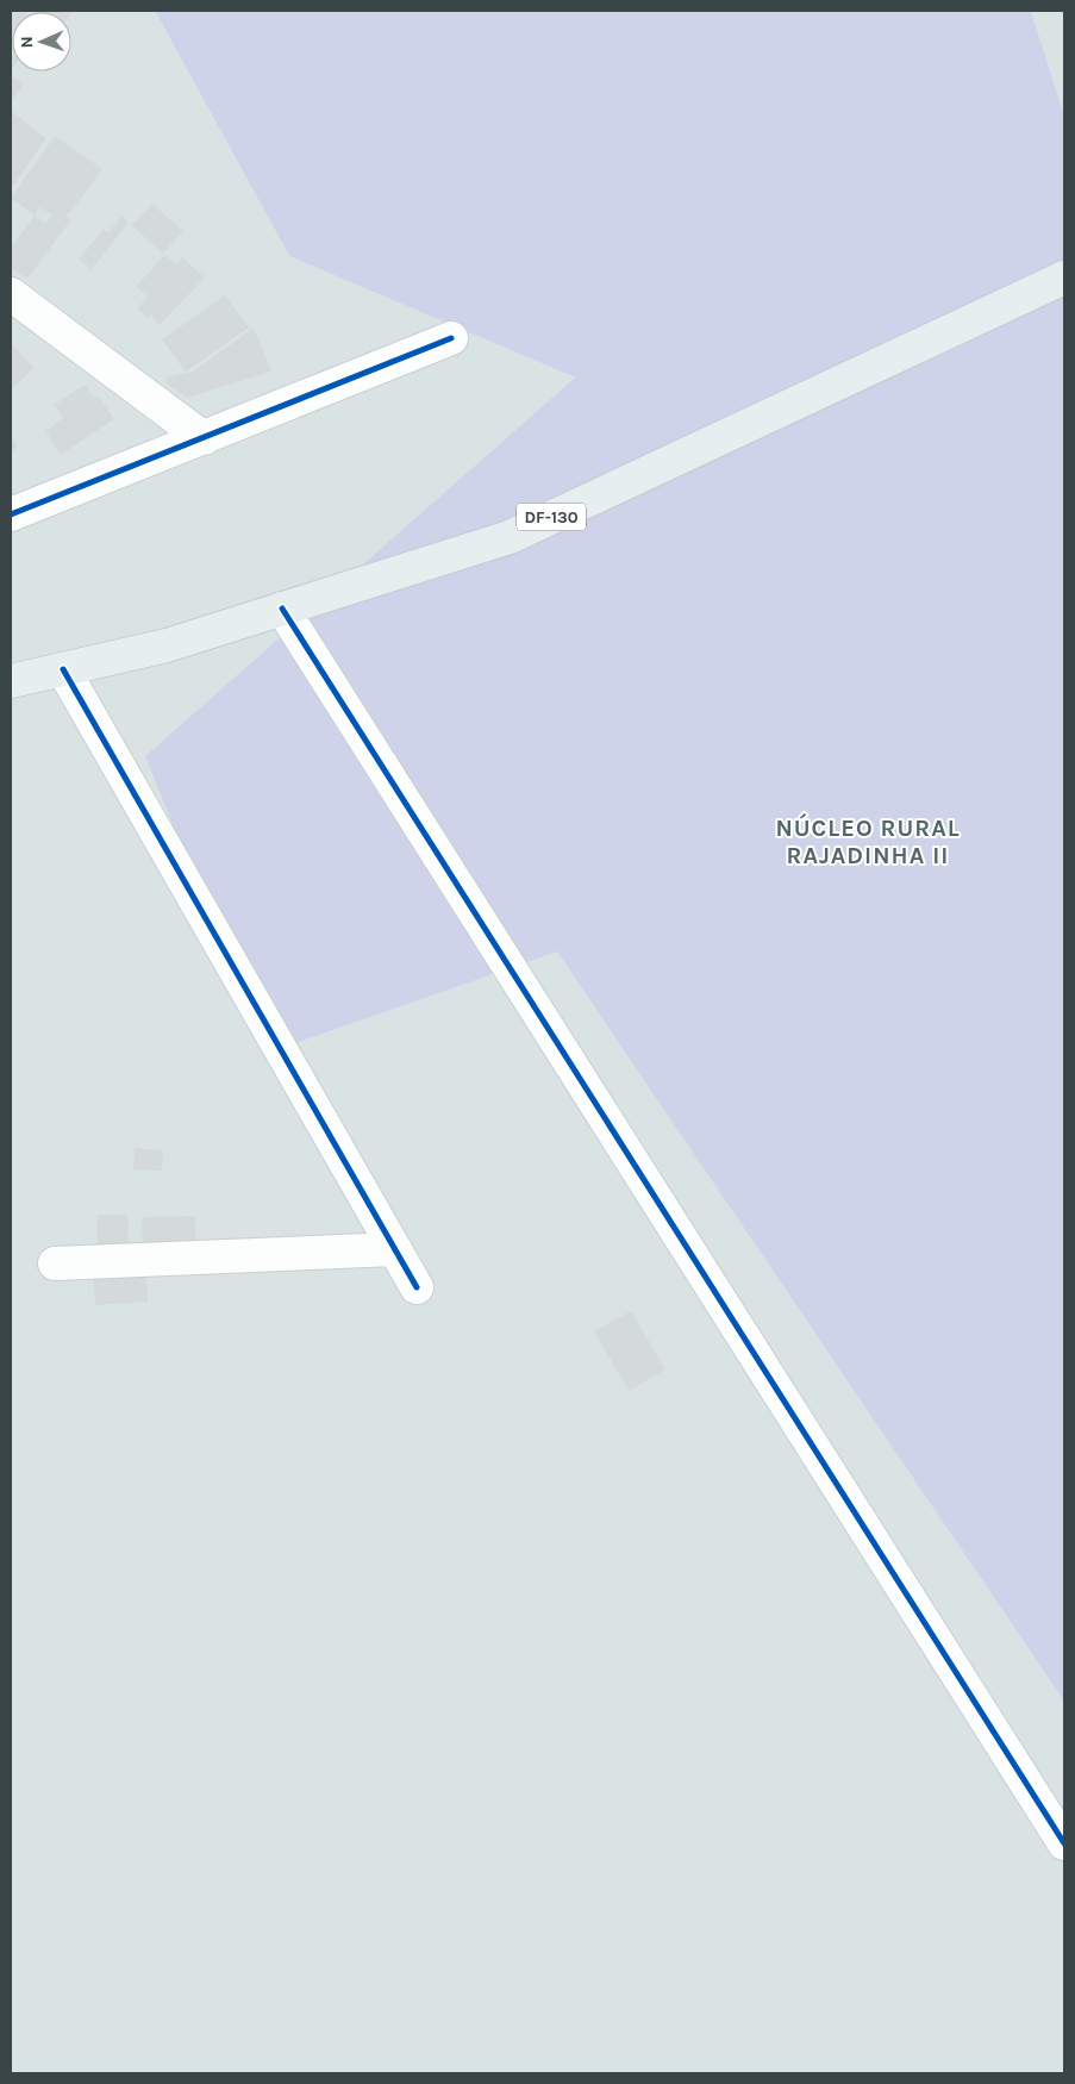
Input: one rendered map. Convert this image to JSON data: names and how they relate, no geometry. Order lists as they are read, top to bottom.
{
  "streets": {
    "main road": ["DF-130"]
  },
  "districts": ["NÚCLEO RURAL RAJADINHA II"],
  "north": "left"
}
